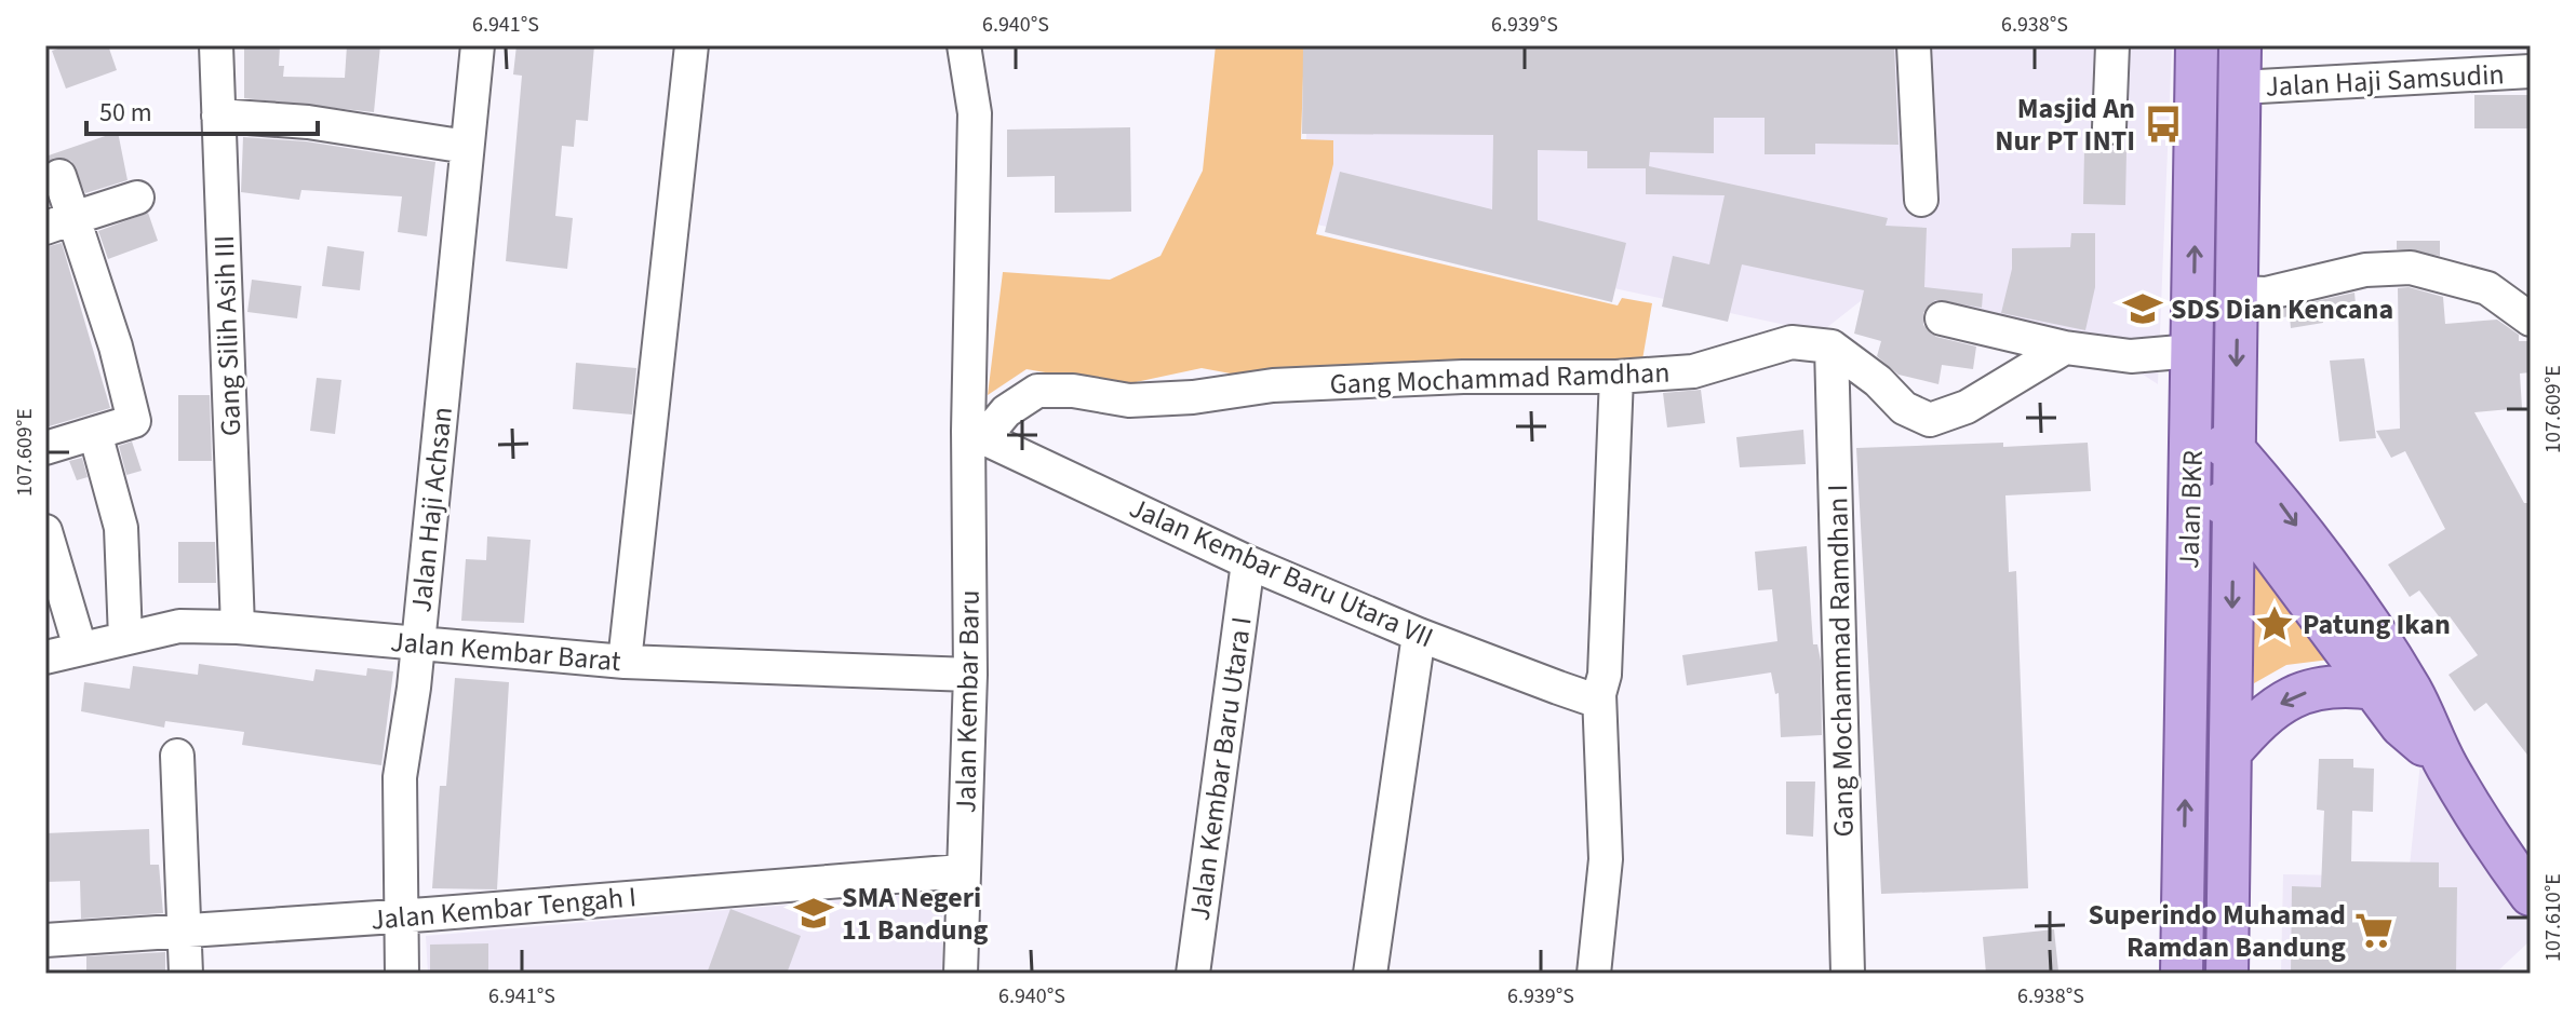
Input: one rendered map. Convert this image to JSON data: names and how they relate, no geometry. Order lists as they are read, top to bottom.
{
  "streets": {
    "main road": ["Jalan BKR"],
    "street": [
      "Jalan Haji Samsudin",
      "Gang Silih Asih III",
      "Gang Mochammad Ramdhan",
      "Jalan Haji Achsan",
      "Jalan Kembar Baru Utara VII",
      "Jalan Kembar Barat",
      "Gang Mochammad Ramdhan I",
      "Jalan Kembar Baru",
      "Jalan Kembar Baru Utara I",
      "Jalan Kembar Tengah I"
    ]
  },
  "crossings": [
    ["Jalan Haji Samsudin", "Jalan BKR"],
    ["Gang Silih Asih III", "Jalan Kembar Barat"],
    ["Gang Mochammad Ramdhan", "Jalan Kembar Baru Utara VII"],
    ["Gang Mochammad Ramdhan", "Gang Mochammad Ramdhan I"],
    ["Gang Mochammad Ramdhan", "Jalan Kembar Baru"],
    ["Jalan Haji Achsan", "Jalan Kembar Barat"],
    ["Jalan Haji Achsan", "Jalan Kembar Tengah I"],
    ["Jalan Kembar Baru Utara VII", "Jalan Kembar Baru"],
    ["Jalan Kembar Baru Utara VII", "Jalan Kembar Baru Utara I"],
    ["Jalan Kembar Barat", "Jalan Kembar Baru"],
    ["Jalan Kembar Baru", "Jalan Kembar Tengah I"]
  ],
  "places": {
    "bus stop": ["Masjid An Nur PT INTI"],
    "school or university": ["SDS Dian Kencana", "SMA Negeri 11 Bandung"],
    "place": ["Patung Ikan"],
    "supermarket": ["Superindo Muhamad Ramdan Bandung"]
  },
  "scale_bar": "50 m",
  "coordinates": [
    "6.941°S",
    "6.940°S",
    "6.939°S",
    "6.938°S",
    "107.609°E",
    "107.610°E"
  ]
}
